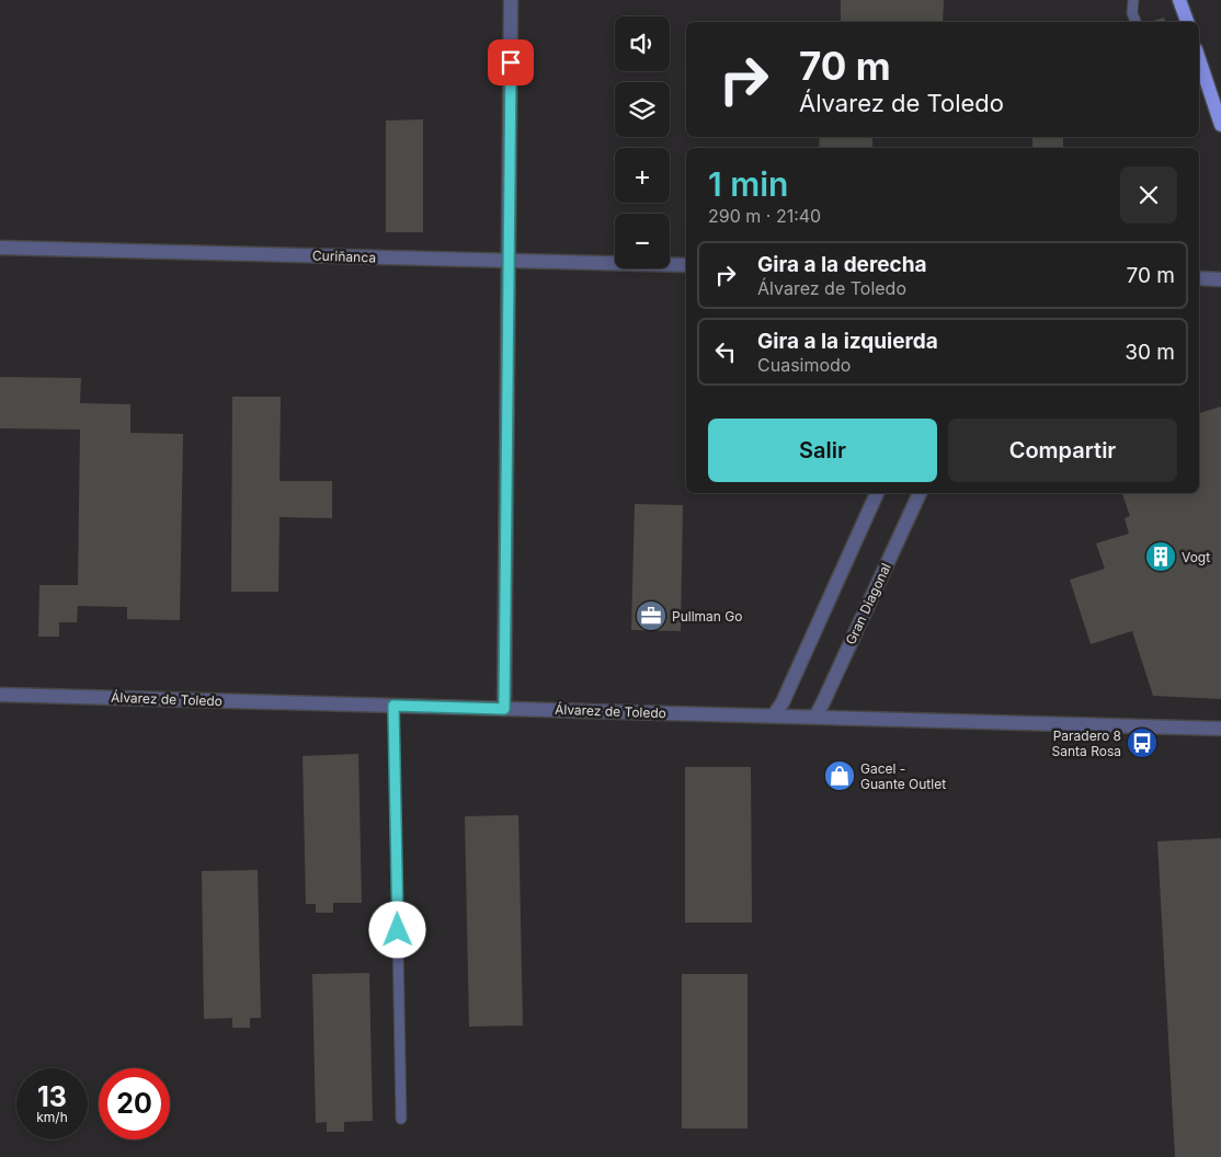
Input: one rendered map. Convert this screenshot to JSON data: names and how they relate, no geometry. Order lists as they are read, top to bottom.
{
  "streets": {
    "street": ["Curiñanca", "Gran Diagonal", "Álvarez de Toledo"]
  },
  "crossings": [
    ["Gran Diagonal", "Álvarez de Toledo"]
  ],
  "places": {
    "building": ["Vogt"],
    "office": ["Pullman Go"],
    "bus stop": ["Paradero 8 Santa Rosa"],
    "shop": ["Gacel - Guante Outlet"]
  },
  "page": {
    "map_buttons": ["+", "−"],
    "turn": ["70 m", "Álvarez de Toledo"],
    "heading": ["1 min", "290 m · 21:40"],
    "list": [
      {
        "name": "Gira a la derecha",
        "note": "Álvarez de Toledo",
        "value": "70 m"
      },
      {
        "name": "Gira a la izquierda",
        "note": "Cuasimodo",
        "value": "30 m"
      }
    ],
    "buttons": ["Salir", "Compartir"],
    "speed": "13 km/h",
    "limit": "20"
  }
}
